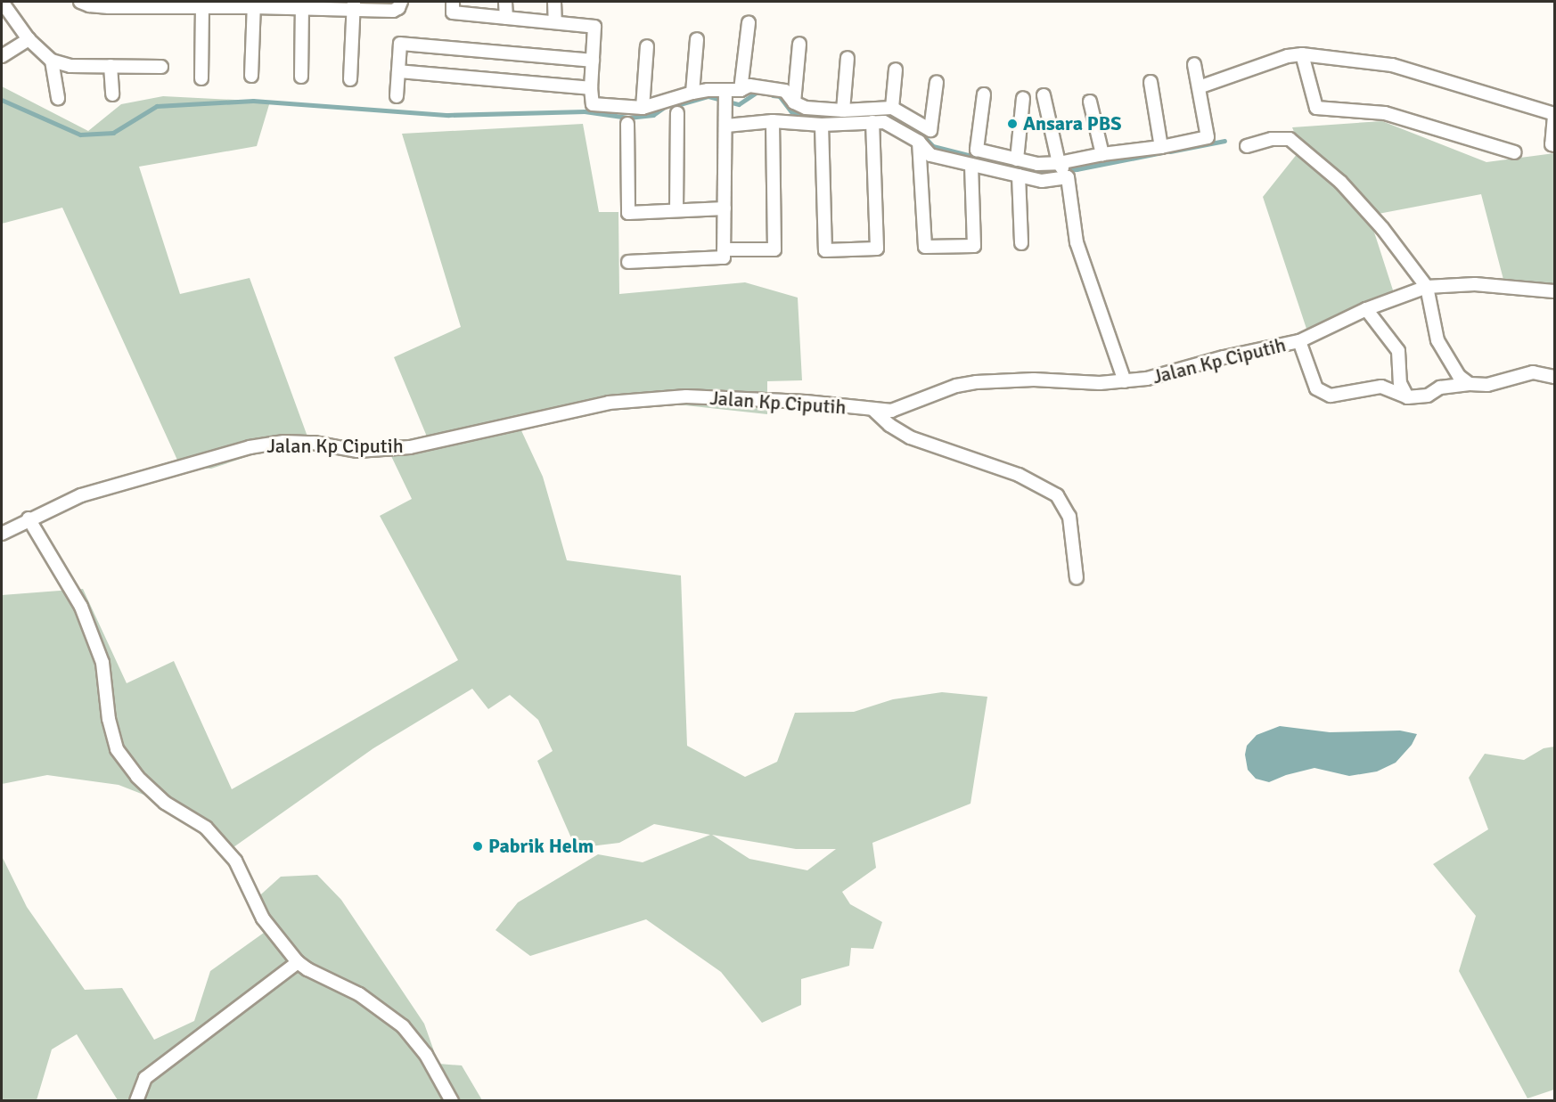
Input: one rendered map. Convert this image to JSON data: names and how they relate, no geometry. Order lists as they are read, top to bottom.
{
  "streets": {
    "street": ["Jalan Kp Ciputih"]
  },
  "places": ["Ansara PBS", "Pabrik Helm"]
}
